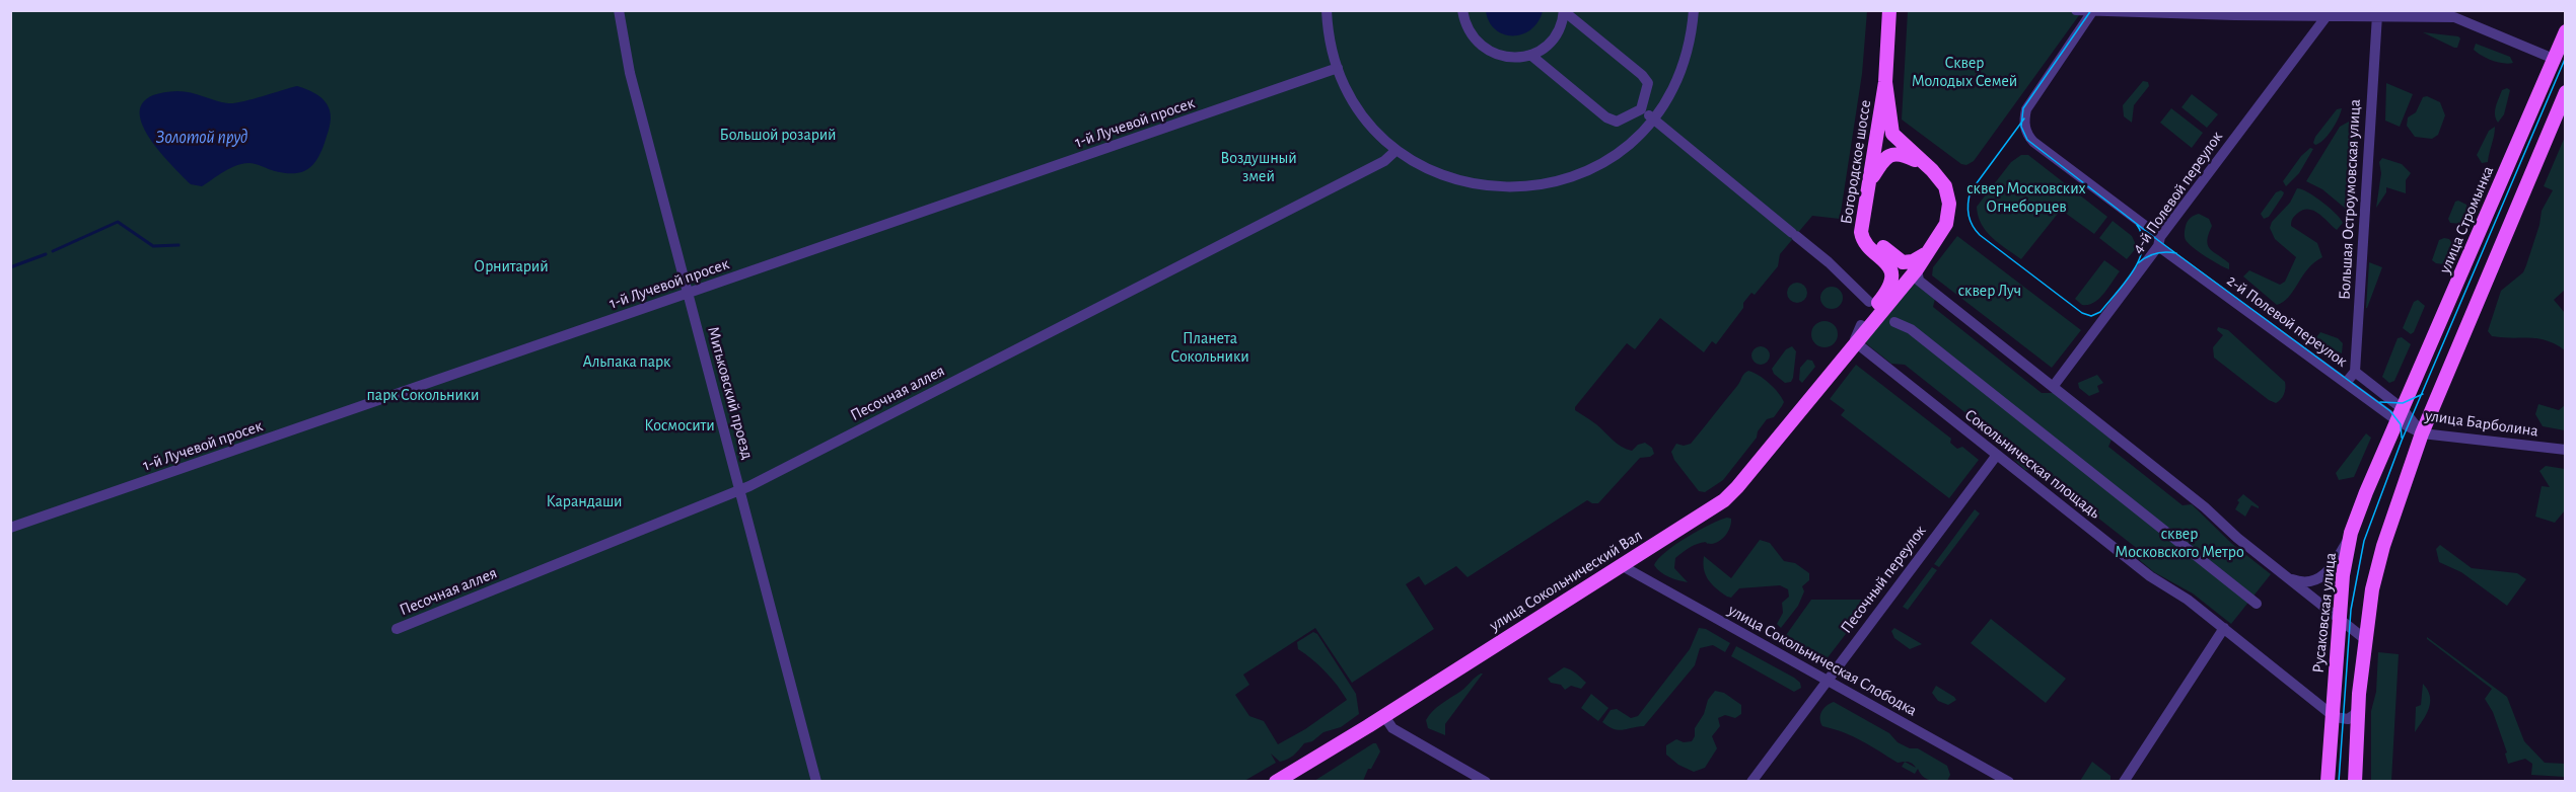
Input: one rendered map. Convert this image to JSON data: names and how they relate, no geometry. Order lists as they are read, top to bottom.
{
  "streets": {
    "main road": [
      "Богородское шоссе",
      "улица Стромынка",
      "улица Сокольнический Вал",
      "Русаковская улица"
    ],
    "street": [
      "1-й Лучевой просек",
      "4-й Полевой переулок",
      "Большая Остроумовская улица",
      "2-й Полевой переулок",
      "Митьковский проезд",
      "Песочная аллея",
      "улица Барболина",
      "Сокольническая площадь",
      "Песочный переулок",
      "улица Сокольническая Слободка"
    ]
  },
  "crossings": [
    ["1-й Лучевой просек", "Митьковский проезд"],
    ["Богородское шоссе", "улица Сокольнический Вал"],
    ["4-й Полевой переулок", "2-й Полевой переулок"],
    ["Большая Остроумовская улица", "2-й Полевой переулок"],
    ["улица Стромынка", "2-й Полевой переулок"],
    ["улица Стромынка", "Русаковская улица"],
    ["2-й Полевой переулок", "Русаковская улица"],
    ["Митьковский проезд", "Песочная аллея"],
    ["Сокольническая площадь", "Песочный переулок"],
    ["Сокольническая площадь", "улица Сокольнический Вал"],
    ["Сокольническая площадь", "Русаковская улица"],
    ["Песочный переулок", "улица Сокольническая Слободка"],
    ["улица Сокольнический Вал", "улица Сокольническая Слободка"]
  ],
  "water": ["Золотой пруд"],
  "parks": [
    "Сквер Молодых Семей",
    "Большой розарий",
    "Воздушный змей",
    "сквер Московских Огнеборцев",
    "Орнитарий",
    "сквер Луч",
    "Планета Сокольники",
    "Альпака парк",
    "парк Сокольники",
    "Космосити",
    "Карандаши",
    "сквер Московского Метро"
  ]
}
